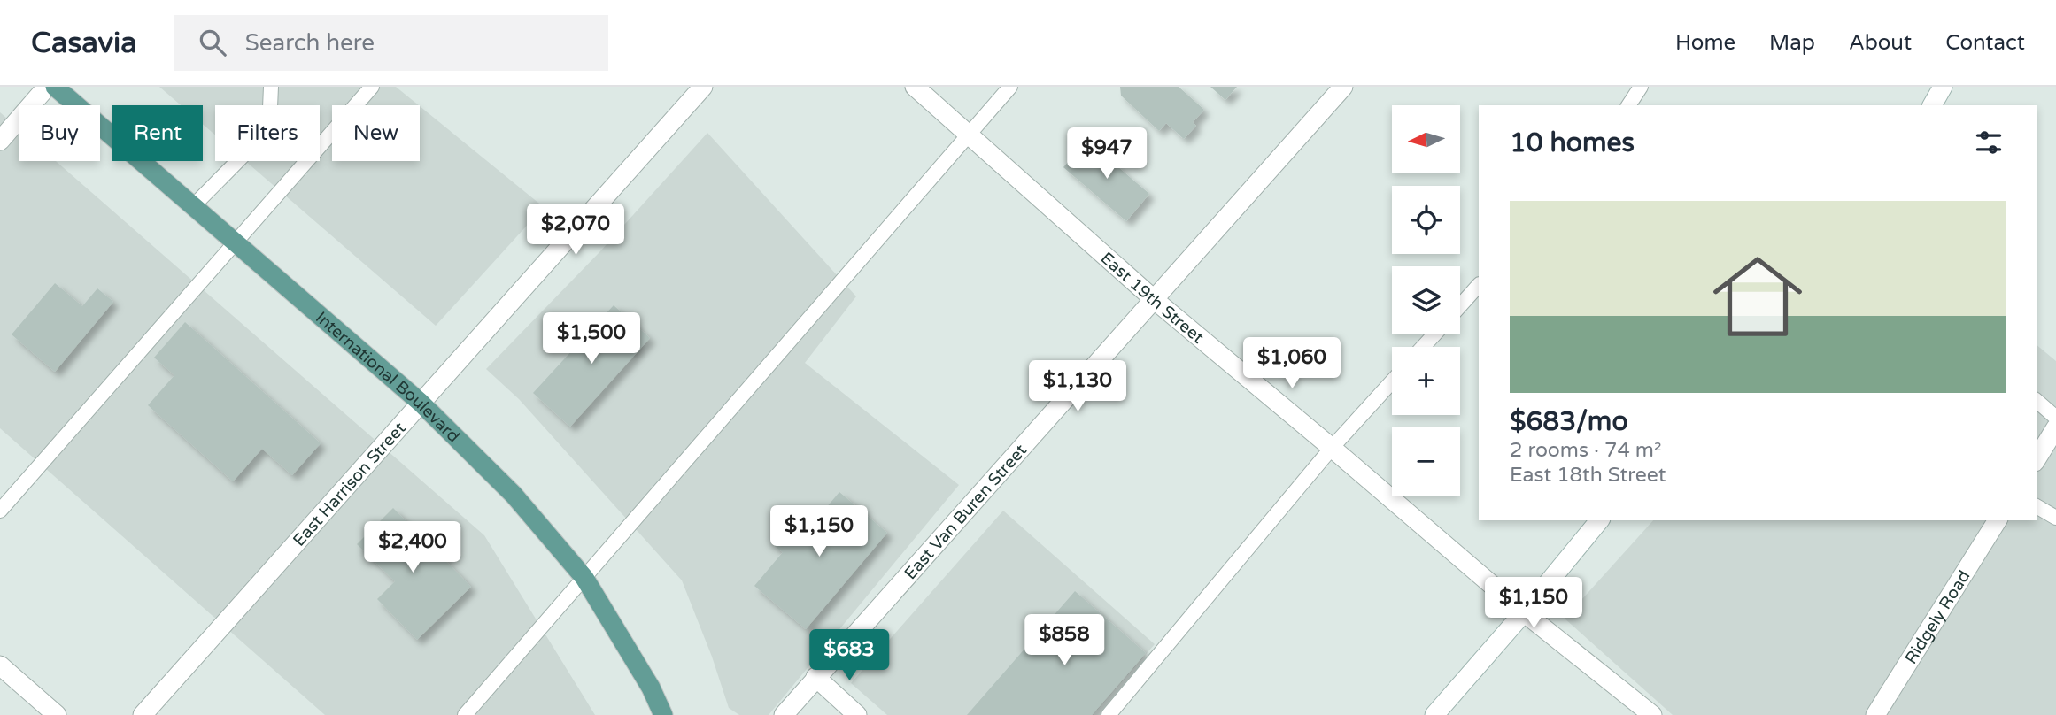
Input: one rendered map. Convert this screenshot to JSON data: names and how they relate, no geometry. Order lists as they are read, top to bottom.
{
  "streets": {
    "main road": ["International Boulevard"],
    "street": [
      "East 19th Street",
      "East Harrison Street",
      "East Van Buren Street",
      "Ridgely Road"
    ]
  },
  "crossings": [
    ["East 19th Street", "East Van Buren Street"],
    ["International Boulevard", "East Harrison Street"]
  ],
  "north": "left",
  "page": {
    "header": "Casavia",
    "search": "Search here",
    "nav": [
      "Home",
      "Map",
      "About",
      "Contact"
    ],
    "map_buttons": ["+", "−"],
    "chip": [
      "Buy",
      "Rent",
      "Filters",
      "New"
    ],
    "heading": "10 homes",
    "price": [
      "$947",
      "$2,070",
      "$1,500",
      "$1,060",
      "$1,130",
      "$1,150",
      "$2,400",
      "$1,150",
      "$858",
      "$683"
    ],
    "list": [
      {
        "name": "$683/mo",
        "note": "2 rooms · 74 m² · East 18th Street"
      }
    ]
  }
}
